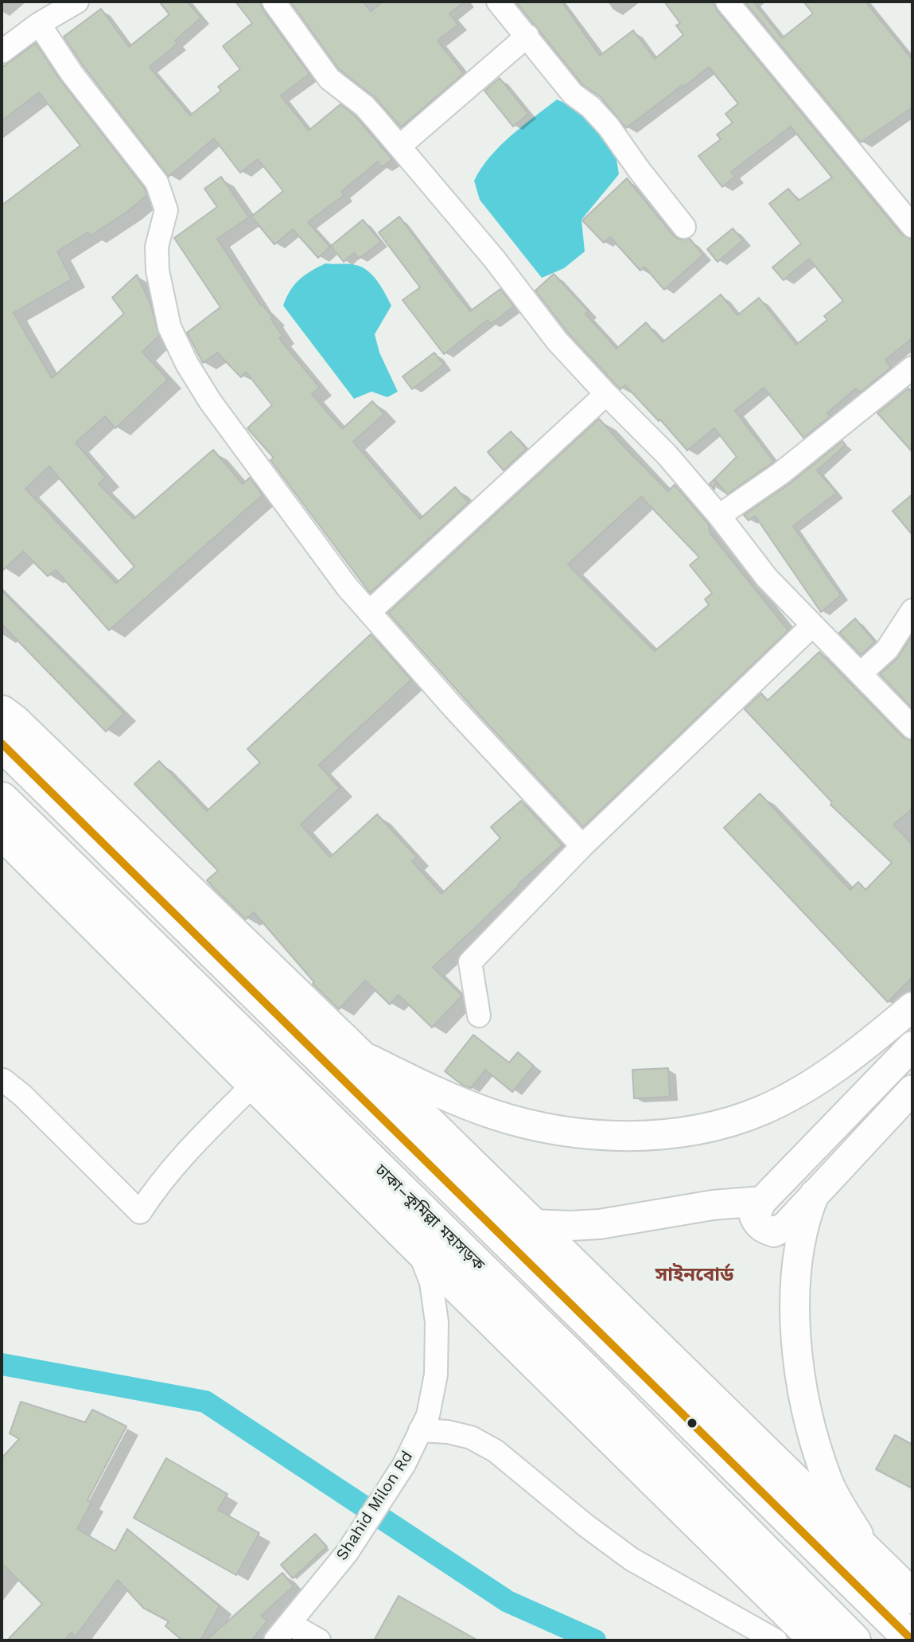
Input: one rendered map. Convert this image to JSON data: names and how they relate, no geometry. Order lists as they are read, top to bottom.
{
  "streets": {
    "highway": ["ঢাকা–কুমিল্লা মহাসড়ক"],
    "street": ["Shahid Milon Rd"]
  },
  "districts": ["সাইনবোর্ড"]
}
